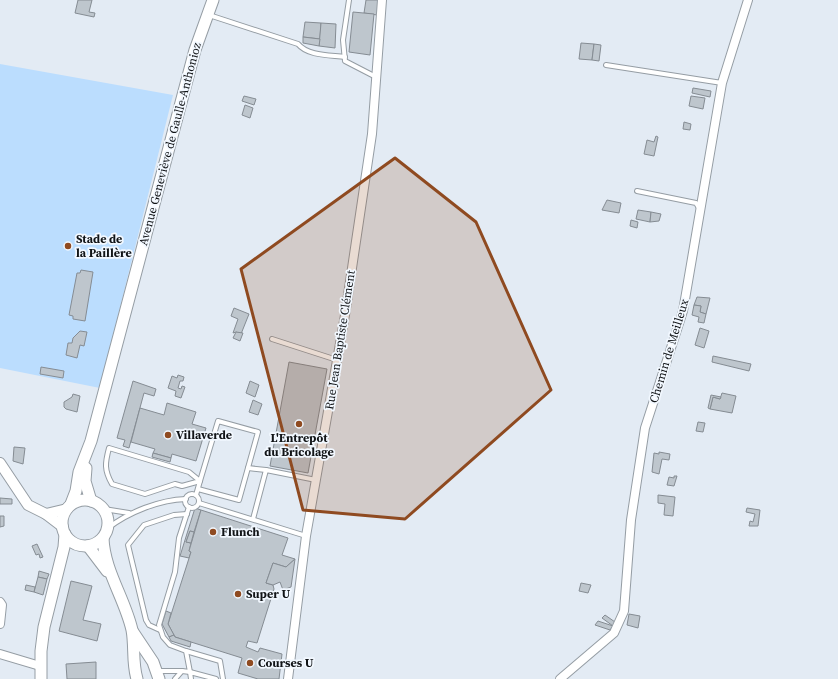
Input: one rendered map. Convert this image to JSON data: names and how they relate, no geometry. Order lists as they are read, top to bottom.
{
  "streets": {
    "main road": ["Avenue Geneviève de Gaulle-Anthonioz"],
    "street": ["Rue Jean Baptiste Clément", "Chemin de Meilleux"]
  },
  "places": [
    "Stade de la Paillère",
    "L'Entrepôt du Bricolage",
    "Villaverde",
    "Flunch",
    "Super U",
    "Courses U"
  ]
}
